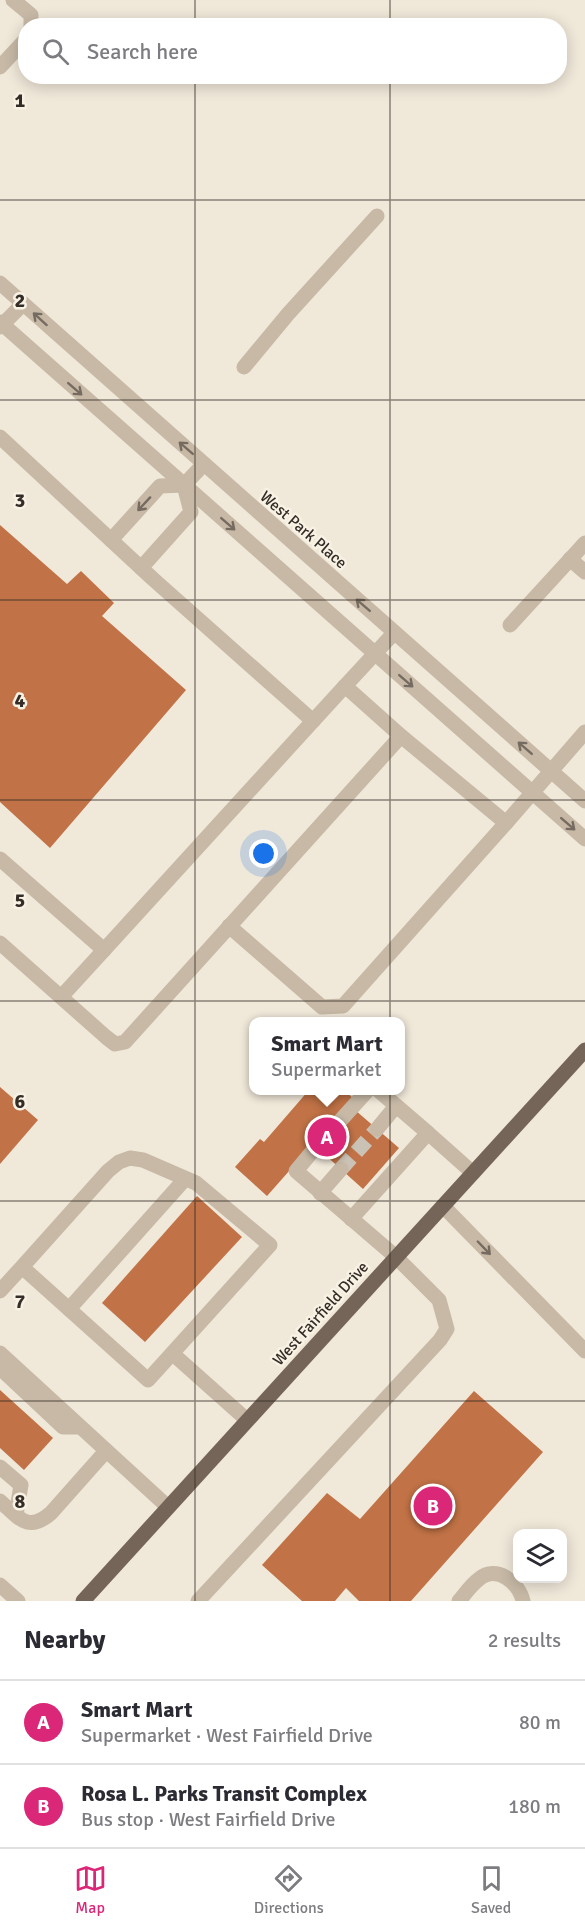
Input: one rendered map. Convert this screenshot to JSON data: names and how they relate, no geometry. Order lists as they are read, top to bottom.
{
  "streets": {
    "main road": ["West Fairfield Drive"],
    "street": ["West Park Place"]
  },
  "page": {
    "search": "Search here",
    "popup": ["Smart Mart", "Supermarket"],
    "pins": ["A", "B"],
    "heading": ["Nearby", "2 results"],
    "list": [
      {
        "mark": "A",
        "name": "Smart Mart",
        "note": "Supermarket · West Fairfield Drive",
        "value": "80 m"
      },
      {
        "mark": "B",
        "name": "Rosa L. Parks Transit Complex",
        "note": "Bus stop · West Fairfield Drive",
        "value": "180 m"
      }
    ],
    "nav": ["Map", "Directions", "Saved"]
  },
  "grid": {
    "rows": [
      "1",
      "2",
      "3",
      "4",
      "5",
      "6",
      "7",
      "8"
    ]
  }
}
